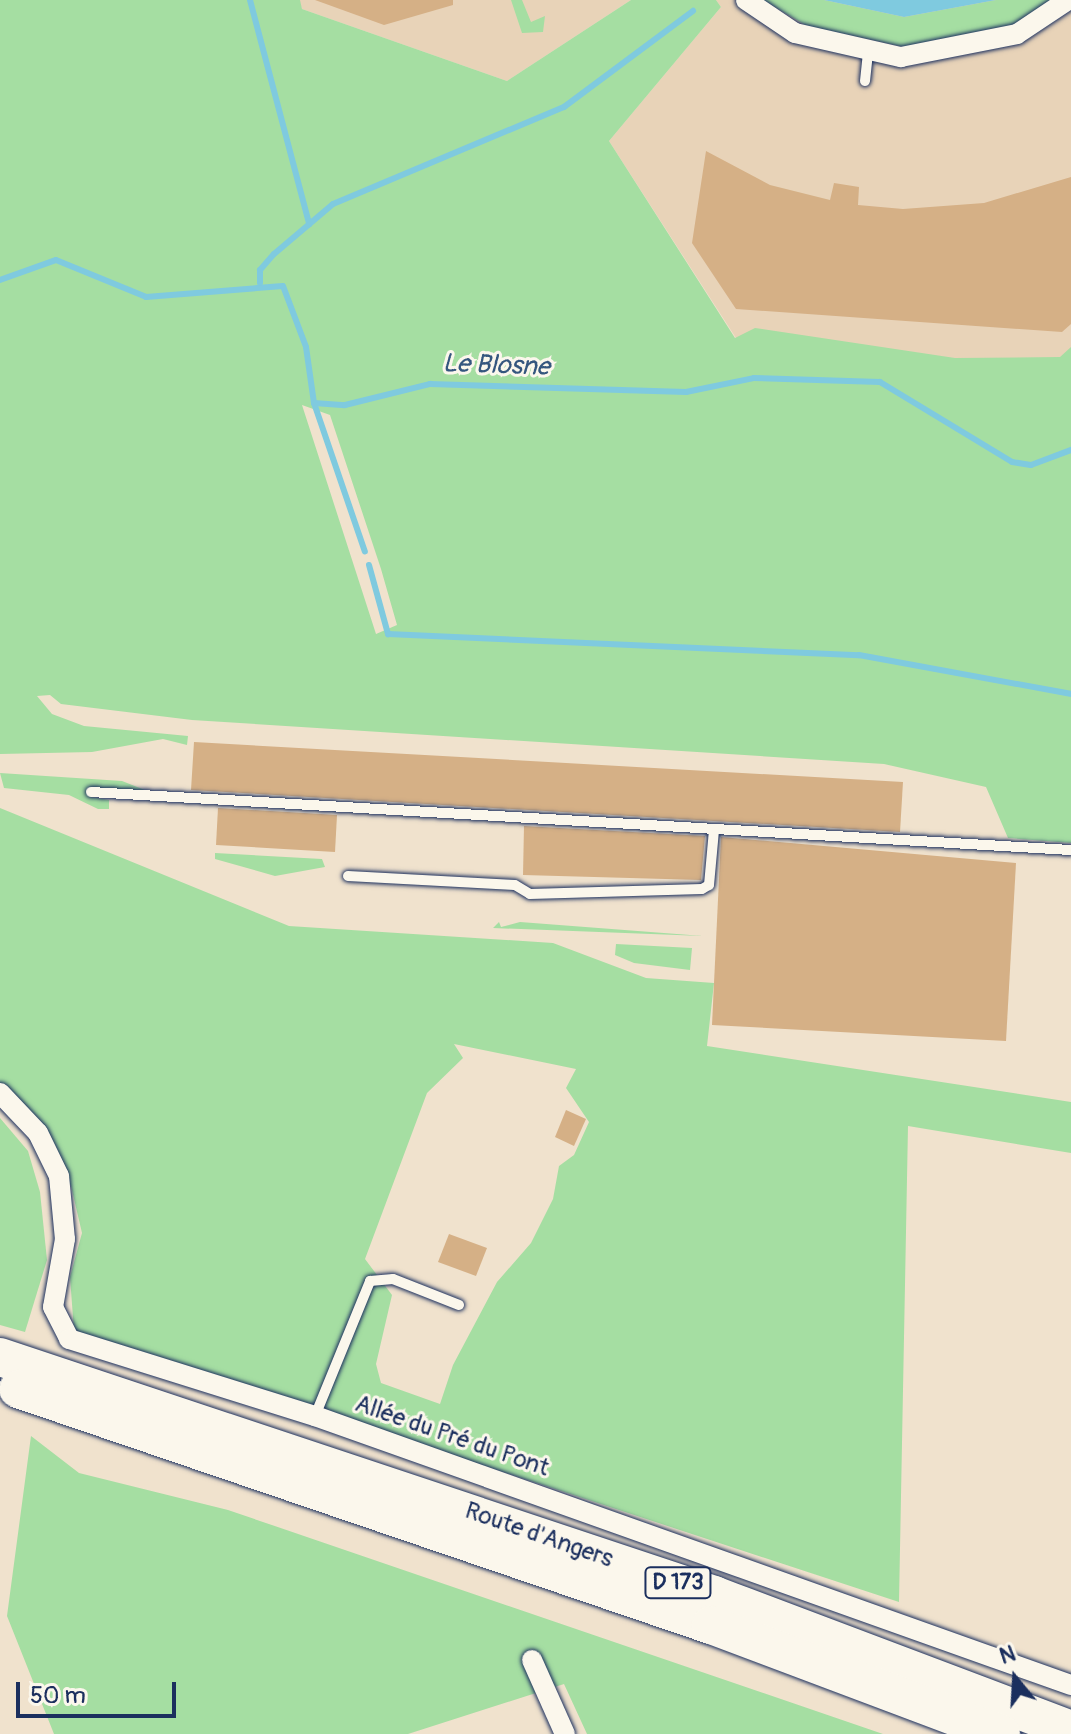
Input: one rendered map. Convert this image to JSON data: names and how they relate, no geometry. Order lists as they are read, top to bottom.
{
  "streets": {
    "highway": ["Route d'Angers", "D 173"],
    "street": ["Allée du Pré du Pont"]
  },
  "water": ["Le Blosne"],
  "scale_bar": "50 m",
  "north": "top"
}
